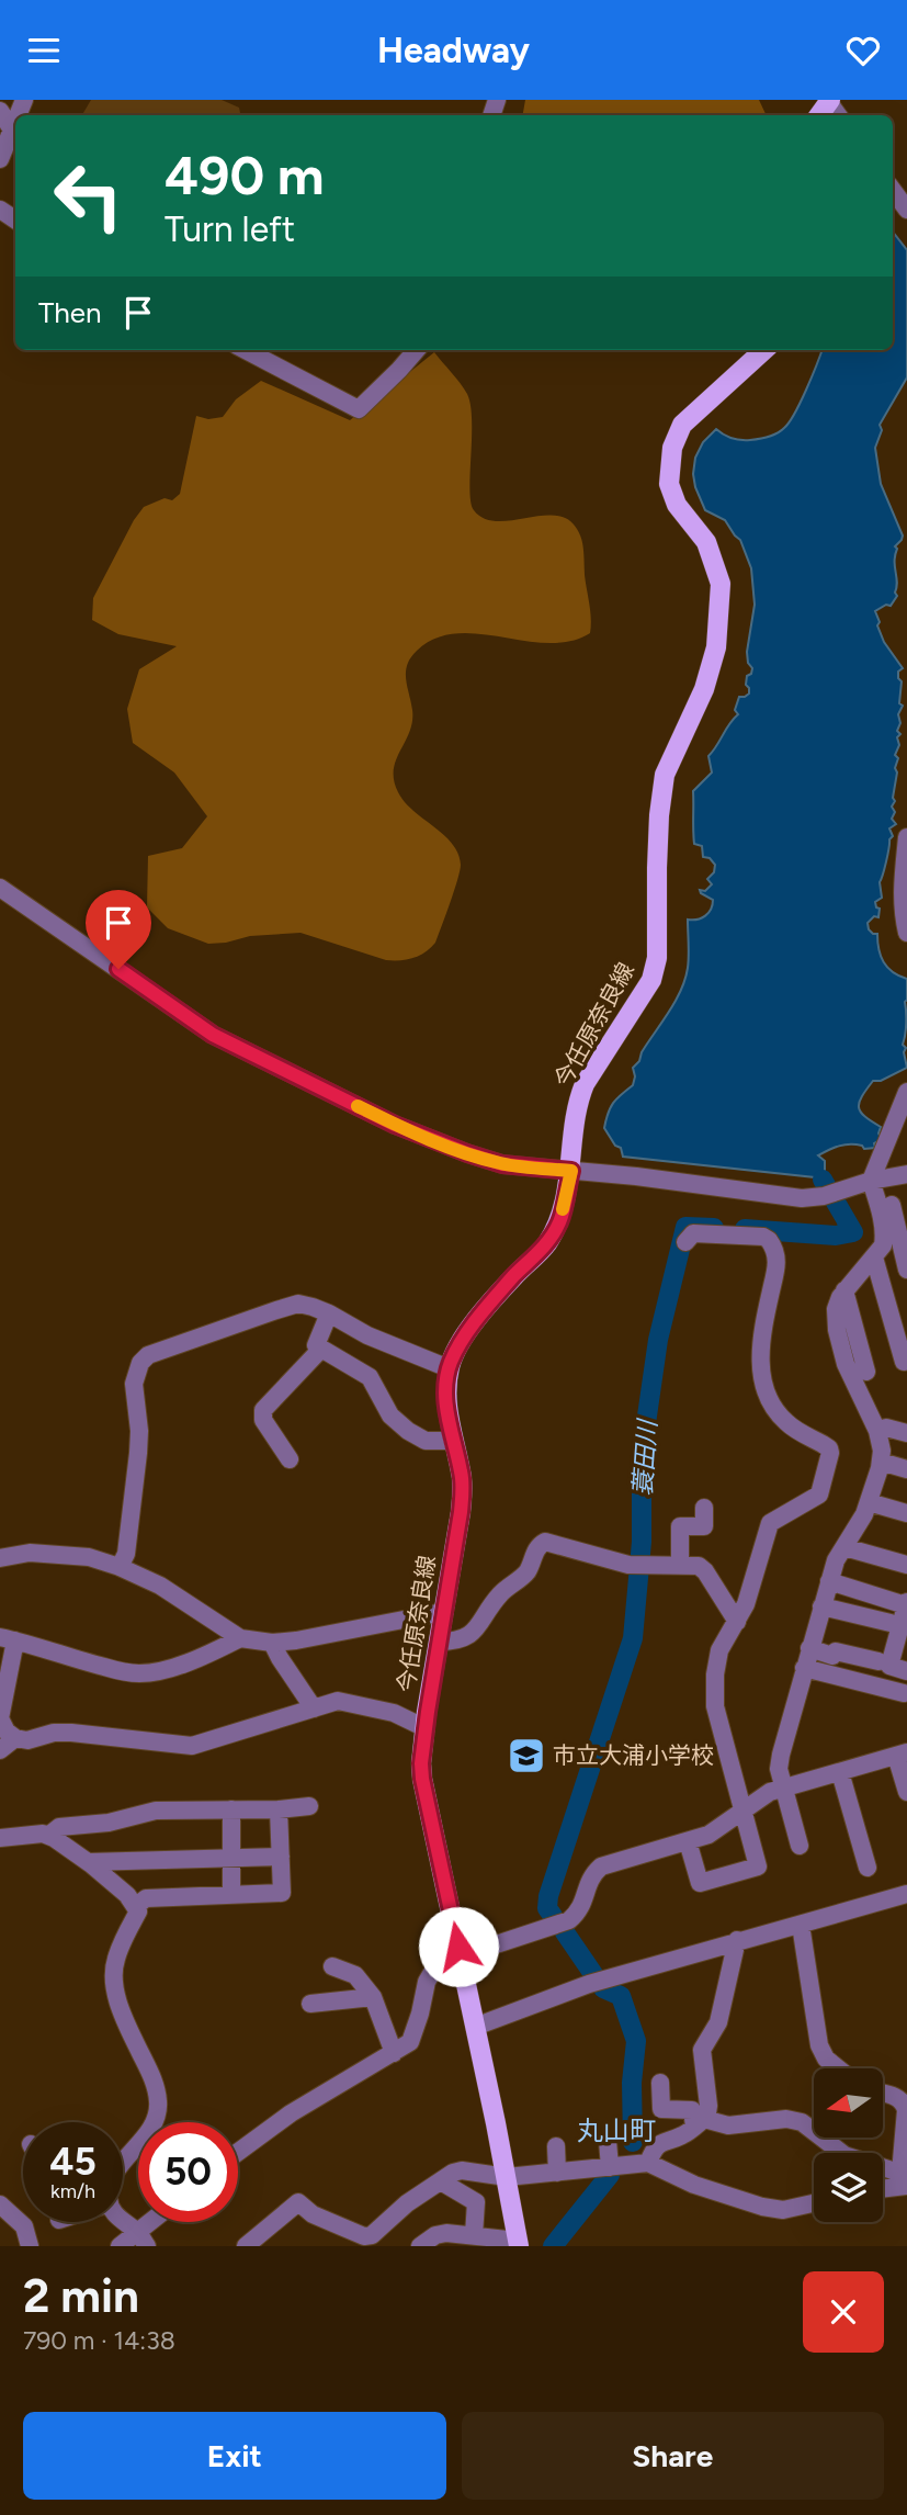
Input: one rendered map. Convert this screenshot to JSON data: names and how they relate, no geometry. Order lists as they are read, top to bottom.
{
  "streets": {
    "main road": ["今任原奈良線"]
  },
  "districts": ["丸山町"],
  "water": ["蓑田川"],
  "places": {
    "school or university": ["市立大浦小学校"]
  },
  "north": "left",
  "page": {
    "header": "Headway",
    "turn": ["490 m", "Turn left"],
    "then": "Then",
    "speed": "45 km/h",
    "limit": "50",
    "heading": ["2 min", "790 m · 14:38"],
    "buttons": ["Exit", "Share"]
  }
}
